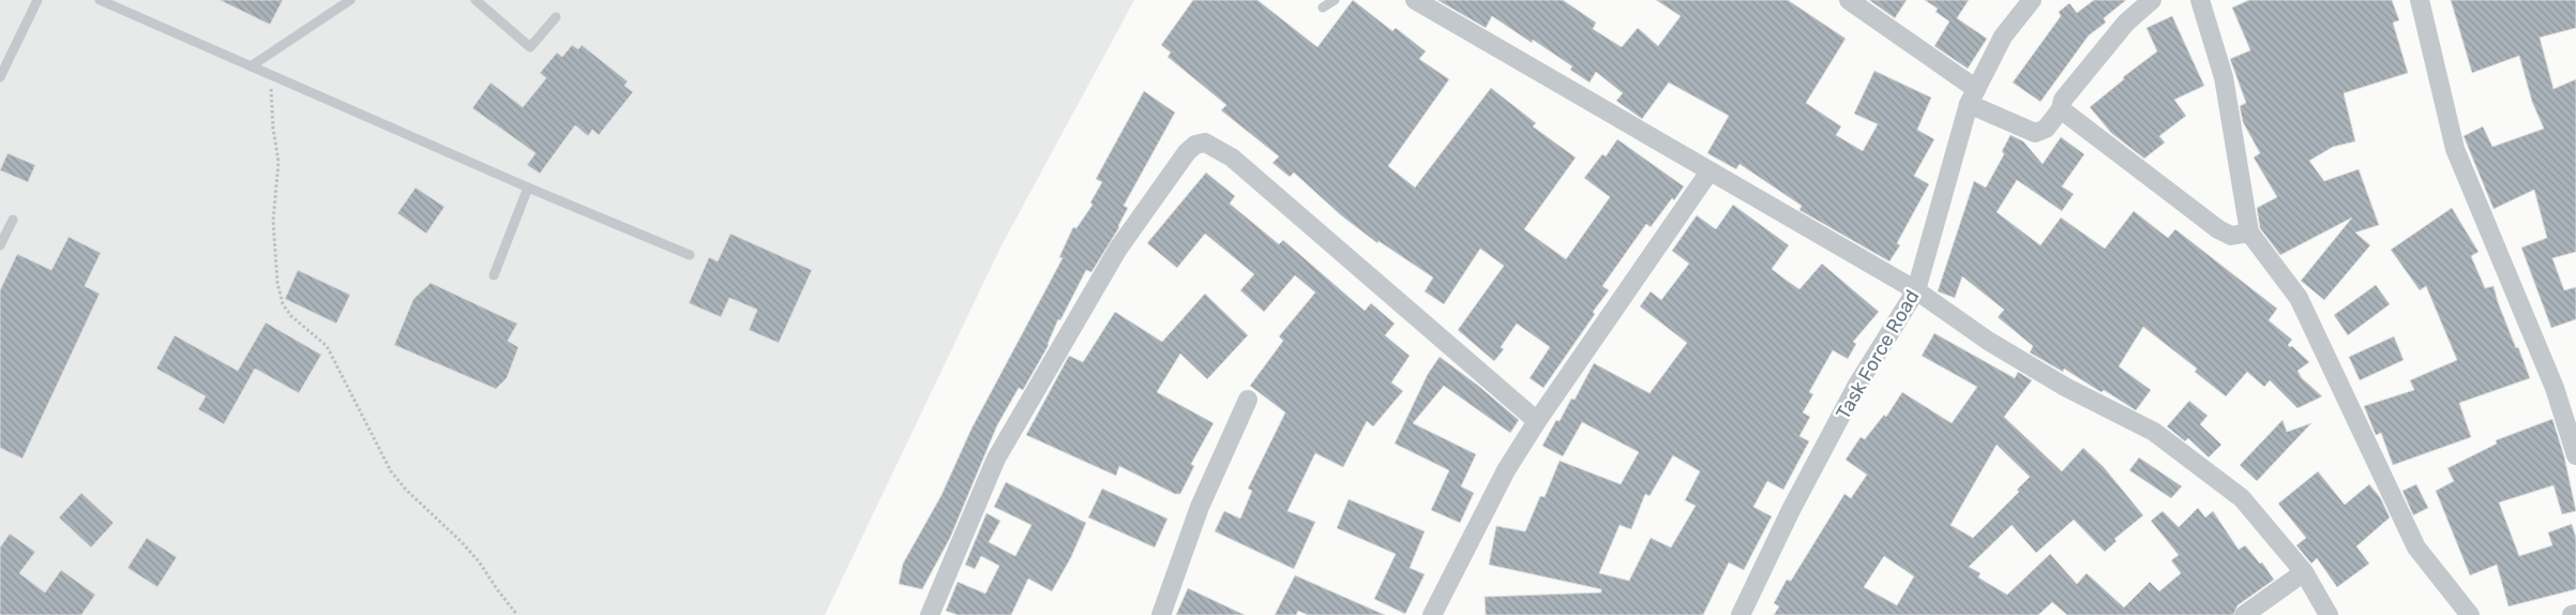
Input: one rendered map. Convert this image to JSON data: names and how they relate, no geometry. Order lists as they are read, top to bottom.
{
  "streets": {
    "street": ["Task Force Road"]
  }
}
